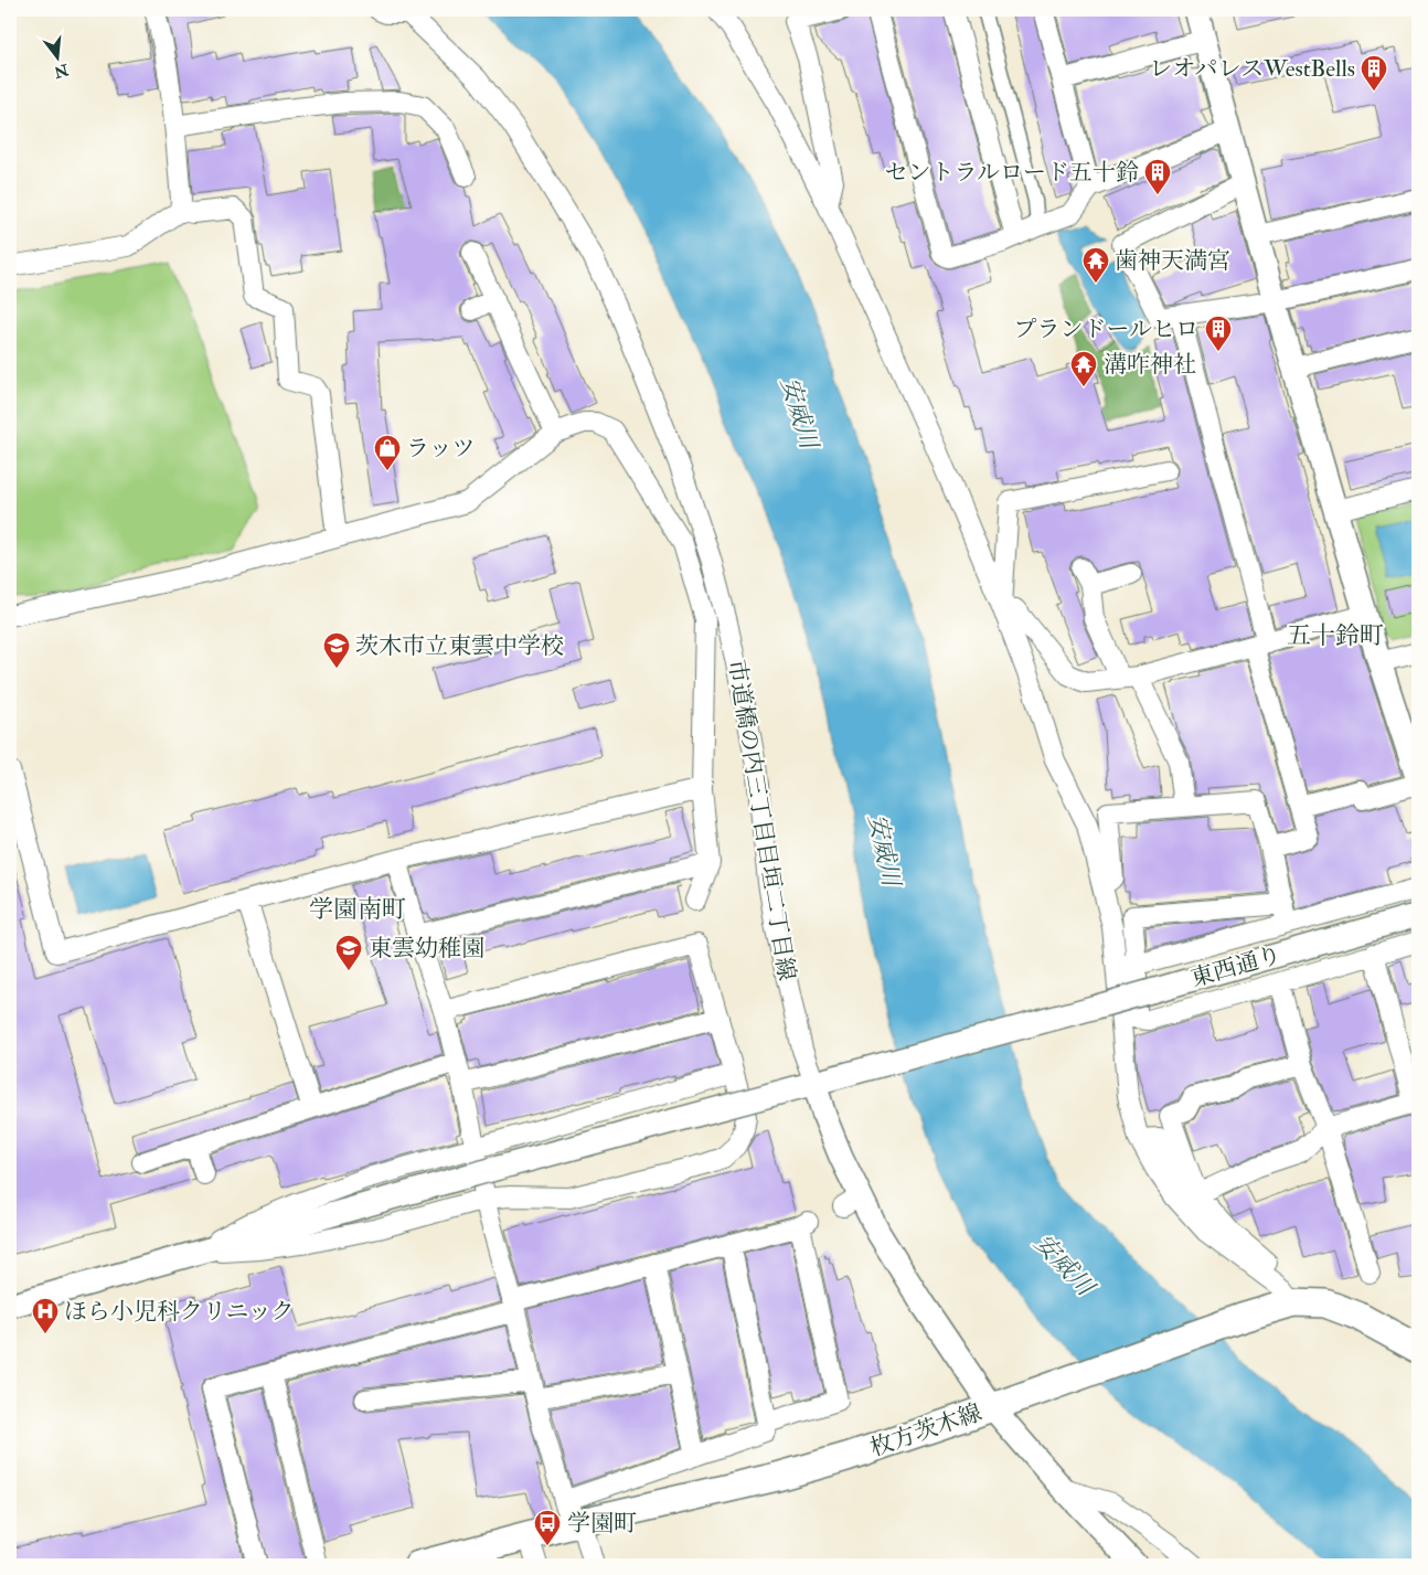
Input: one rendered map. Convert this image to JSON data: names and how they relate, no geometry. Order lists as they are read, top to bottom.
{
  "streets": {
    "main road": ["枚方茨木線"],
    "street": ["市道橋の内三丁目目垣二丁目線", "東西通り"]
  },
  "crossings": [
    ["市道橋の内三丁目目垣二丁目線", "東西通り"],
    ["市道橋の内三丁目目垣二丁目線", "枚方茨木線"]
  ],
  "districts": ["五十鈴町", "学園南町"],
  "water": ["安威川"],
  "places": {
    "building": ["レオパレスWestBells", "セントラルロード五十鈴", "プランドールヒロ"],
    "temple": ["歯神天満宮", "溝咋神社"],
    "shop": ["ラッツ"],
    "school or university": ["茨木市立東雲中学校", "東雲幼稚園"],
    "hospital": ["ほら小児科クリニック"],
    "bus stop": ["学園町"]
  },
  "north": "bottom"
}
